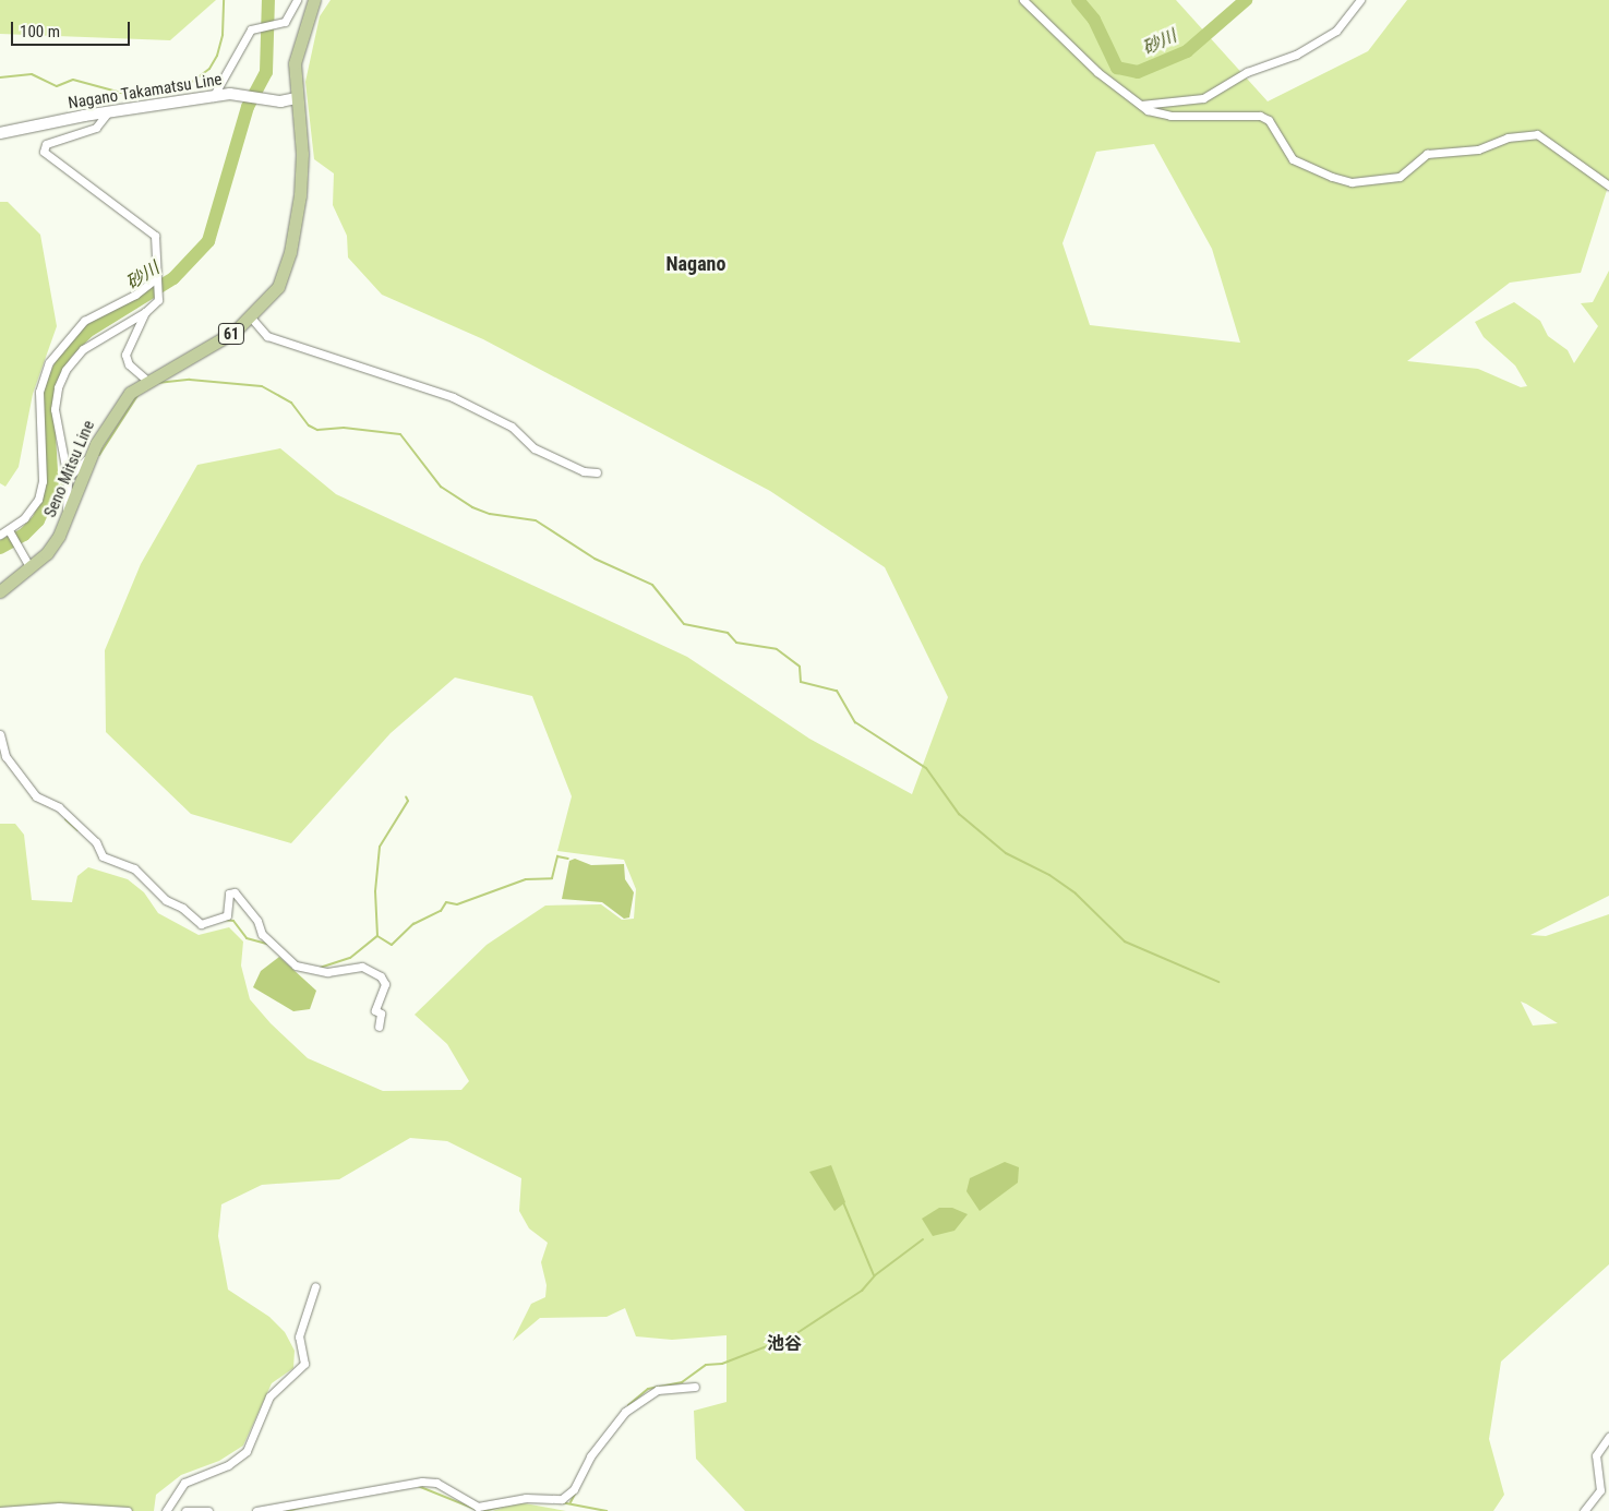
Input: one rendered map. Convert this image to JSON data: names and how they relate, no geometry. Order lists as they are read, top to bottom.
{
  "streets": {
    "main road": ["Nagano Takamatsu Line", "61", "Seno Mitsu Line"]
  },
  "crossings": [
    ["Nagano Takamatsu Line", "Seno Mitsu Line"]
  ],
  "districts": ["Nagano", "池谷"],
  "water": ["砂川"],
  "scale_bar": "100 m"
}
